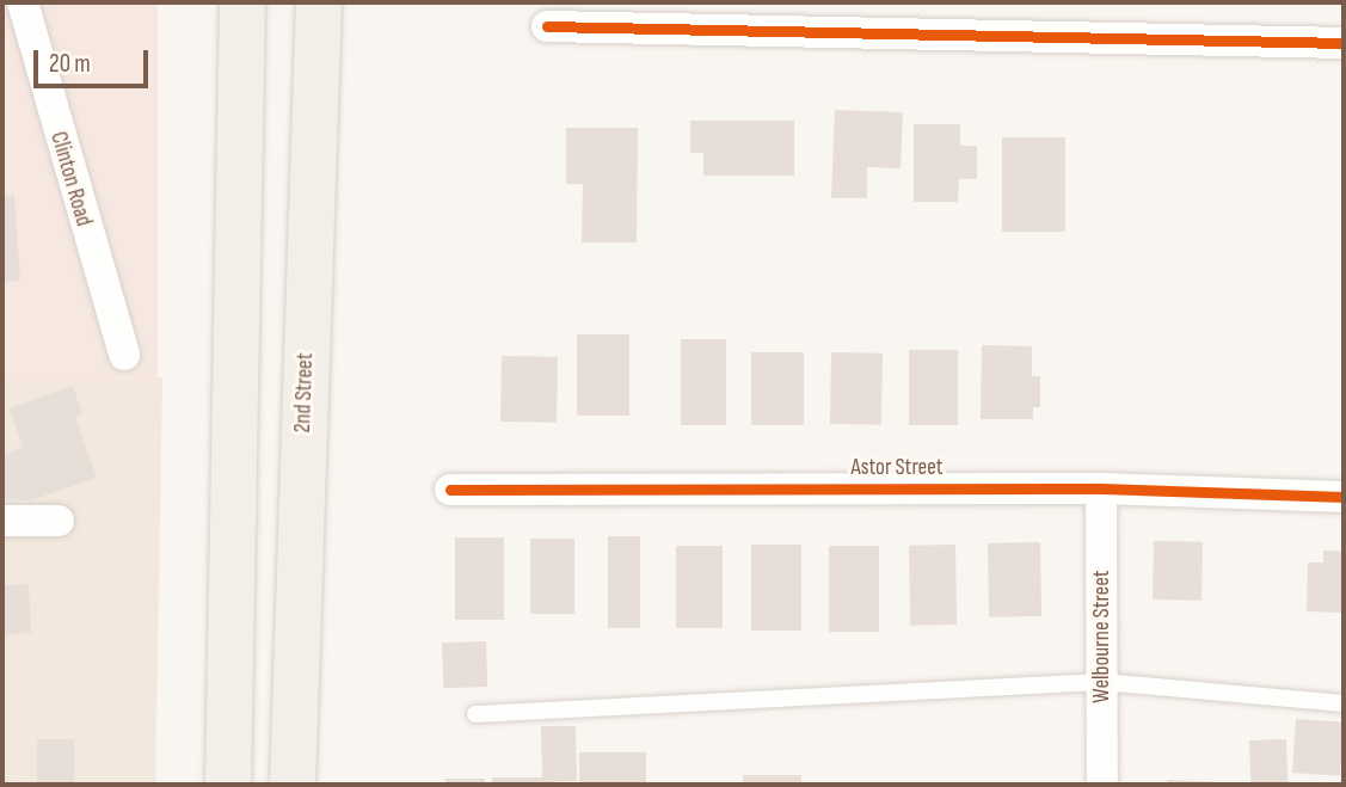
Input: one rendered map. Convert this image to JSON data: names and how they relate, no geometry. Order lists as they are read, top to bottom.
{
  "streets": {
    "main road": ["2nd Street"],
    "street": ["Clinton Road", "Astor Street", "Welbourne Street"]
  },
  "crossings": [
    ["Astor Street", "Welbourne Street"]
  ],
  "scale_bar": "20 m"
}
